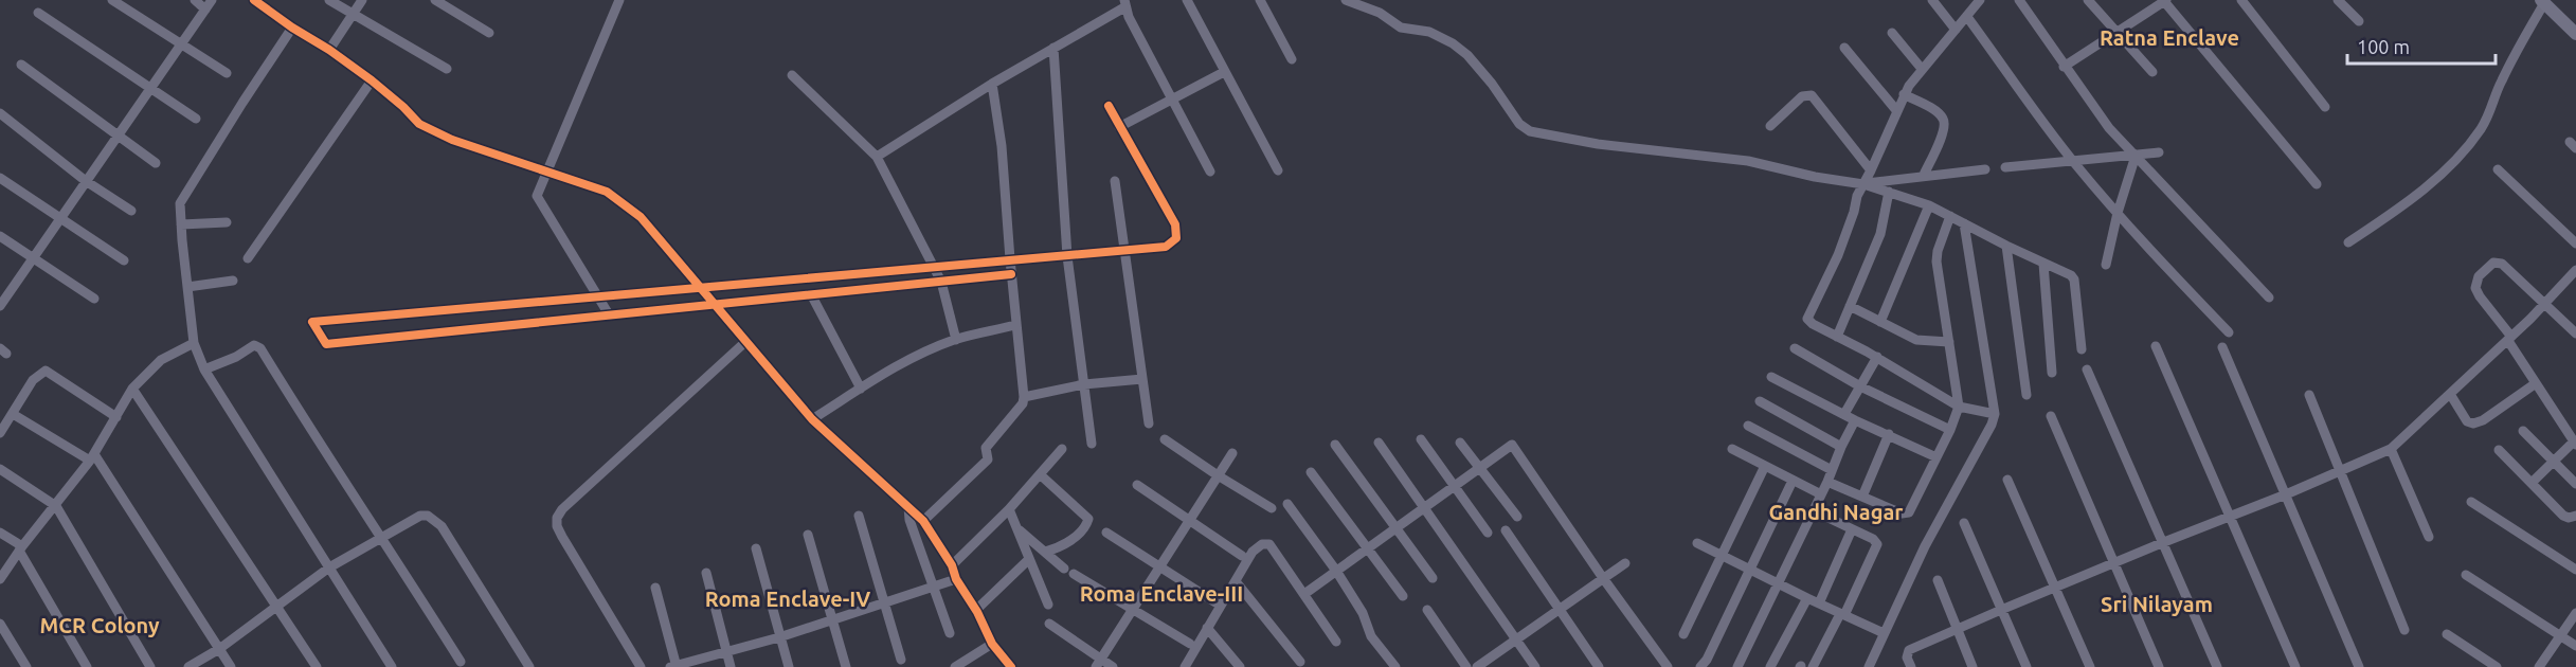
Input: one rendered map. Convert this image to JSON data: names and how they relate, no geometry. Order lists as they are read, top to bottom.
{
  "districts": [
    "Ratna Enclave",
    "Gandhi Nagar",
    "Roma Enclave-III",
    "Roma Enclave-IV",
    "Sri Nilayam",
    "MCR Colony"
  ],
  "scale_bar": "100 m"
}
